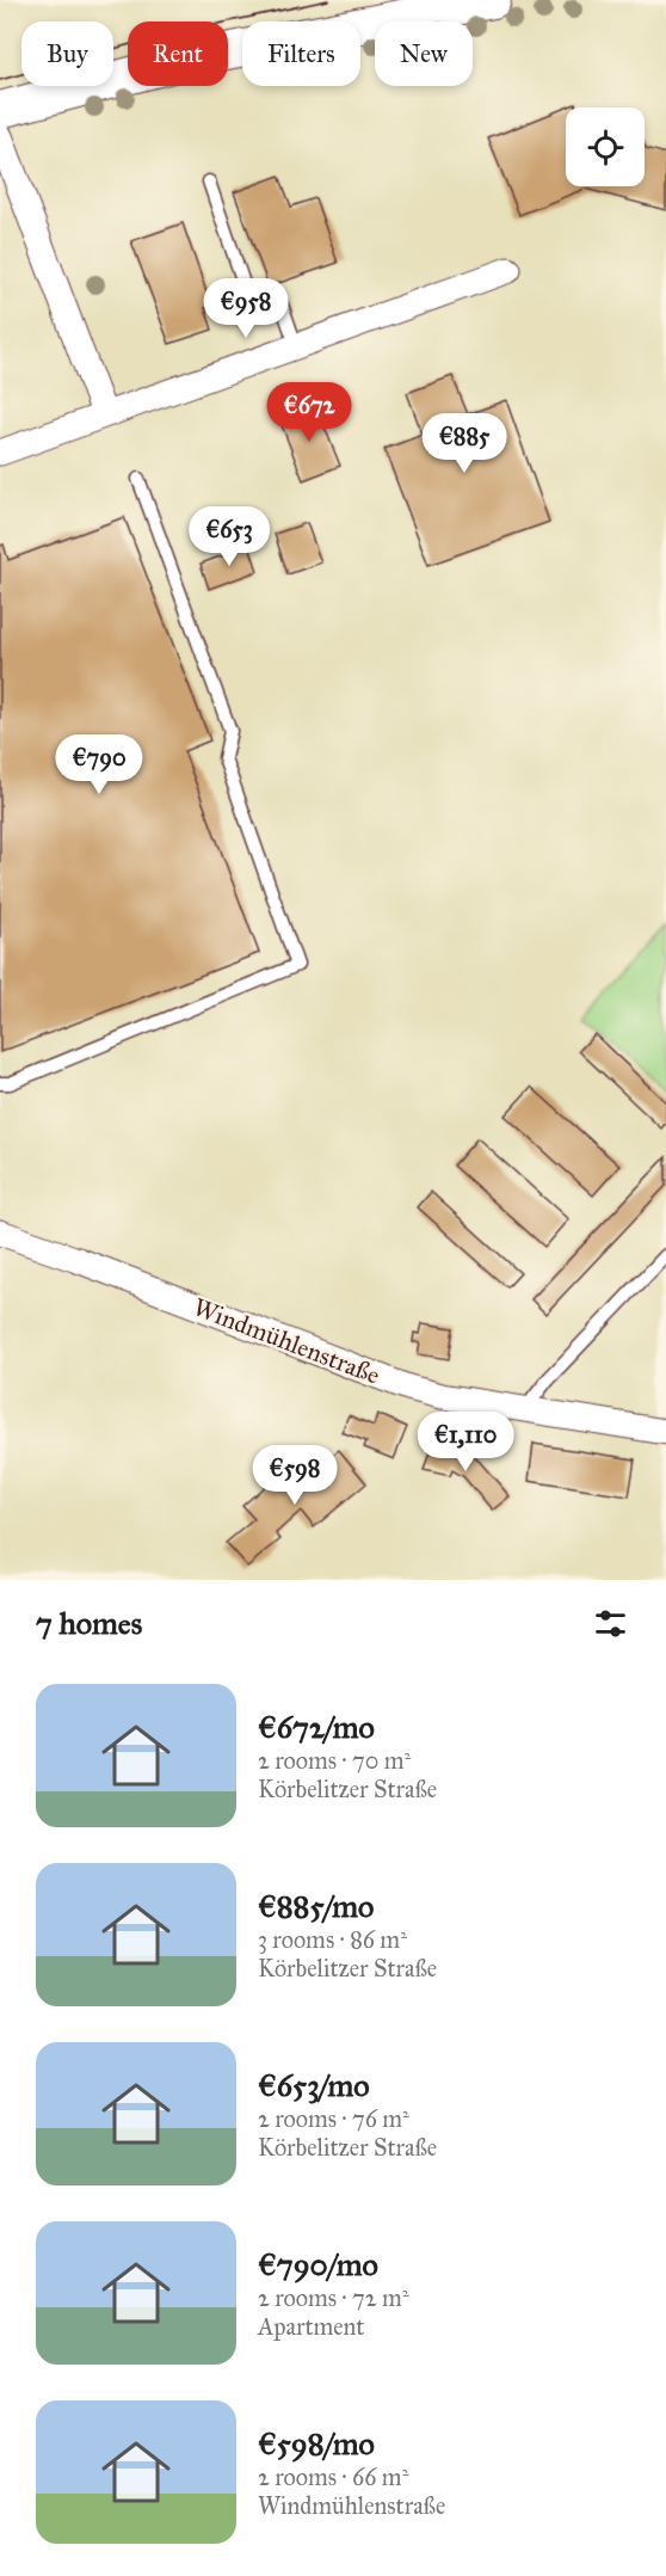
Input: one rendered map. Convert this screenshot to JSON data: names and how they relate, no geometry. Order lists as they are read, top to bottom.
{
  "streets": {
    "street": ["Windmühlenstraße"]
  },
  "page": {
    "chip": [
      "Buy",
      "Rent",
      "Filters",
      "New"
    ],
    "price": [
      "€958",
      "€672",
      "€885",
      "€653",
      "€790",
      "€1,110",
      "€598"
    ],
    "heading": "7 homes",
    "list": [
      {
        "name": "€672/mo",
        "note": "2 rooms · 70 m² · Körbelitzer Straße"
      },
      {
        "name": "€885/mo",
        "note": "3 rooms · 86 m² · Körbelitzer Straße"
      },
      {
        "name": "€653/mo",
        "note": "2 rooms · 76 m² · Körbelitzer Straße"
      },
      {
        "name": "€790/mo",
        "note": "2 rooms · 72 m² · Apartment"
      },
      {
        "name": "€598/mo",
        "note": "2 rooms · 66 m² · Windmühlenstraße"
      }
    ]
  }
}
